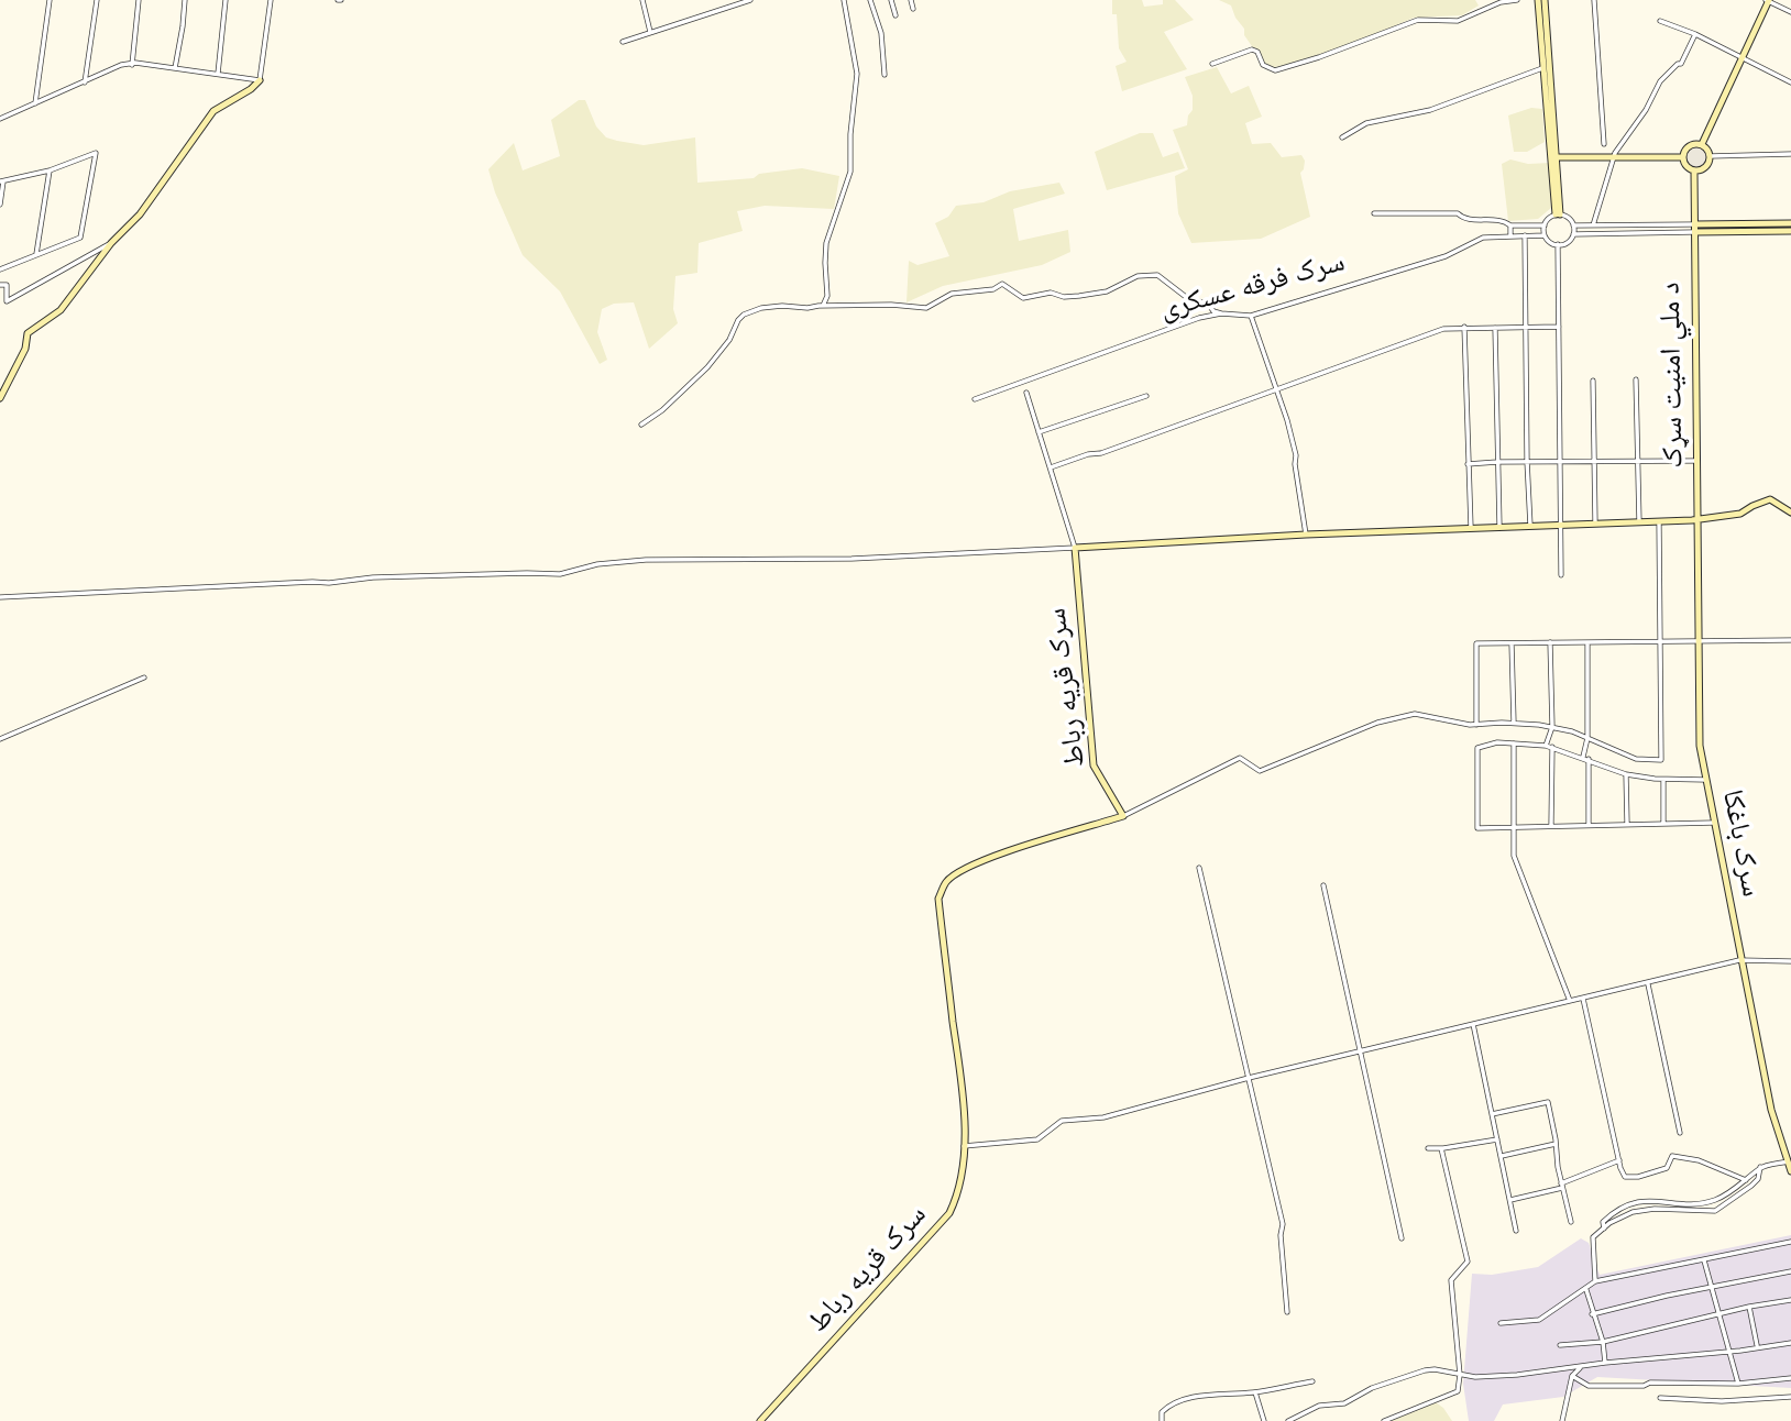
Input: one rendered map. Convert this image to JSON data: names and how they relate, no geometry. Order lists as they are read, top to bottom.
{
  "streets": {
    "street": [
      "سرک فرقه عسکری",
      "د ملي امنیت سړک",
      "سرک قریه رباط",
      "سرک باغکا"
    ]
  },
  "crossings": [
    ["د ملي امنیت سړک", "سرک باغکا"]
  ]
}
